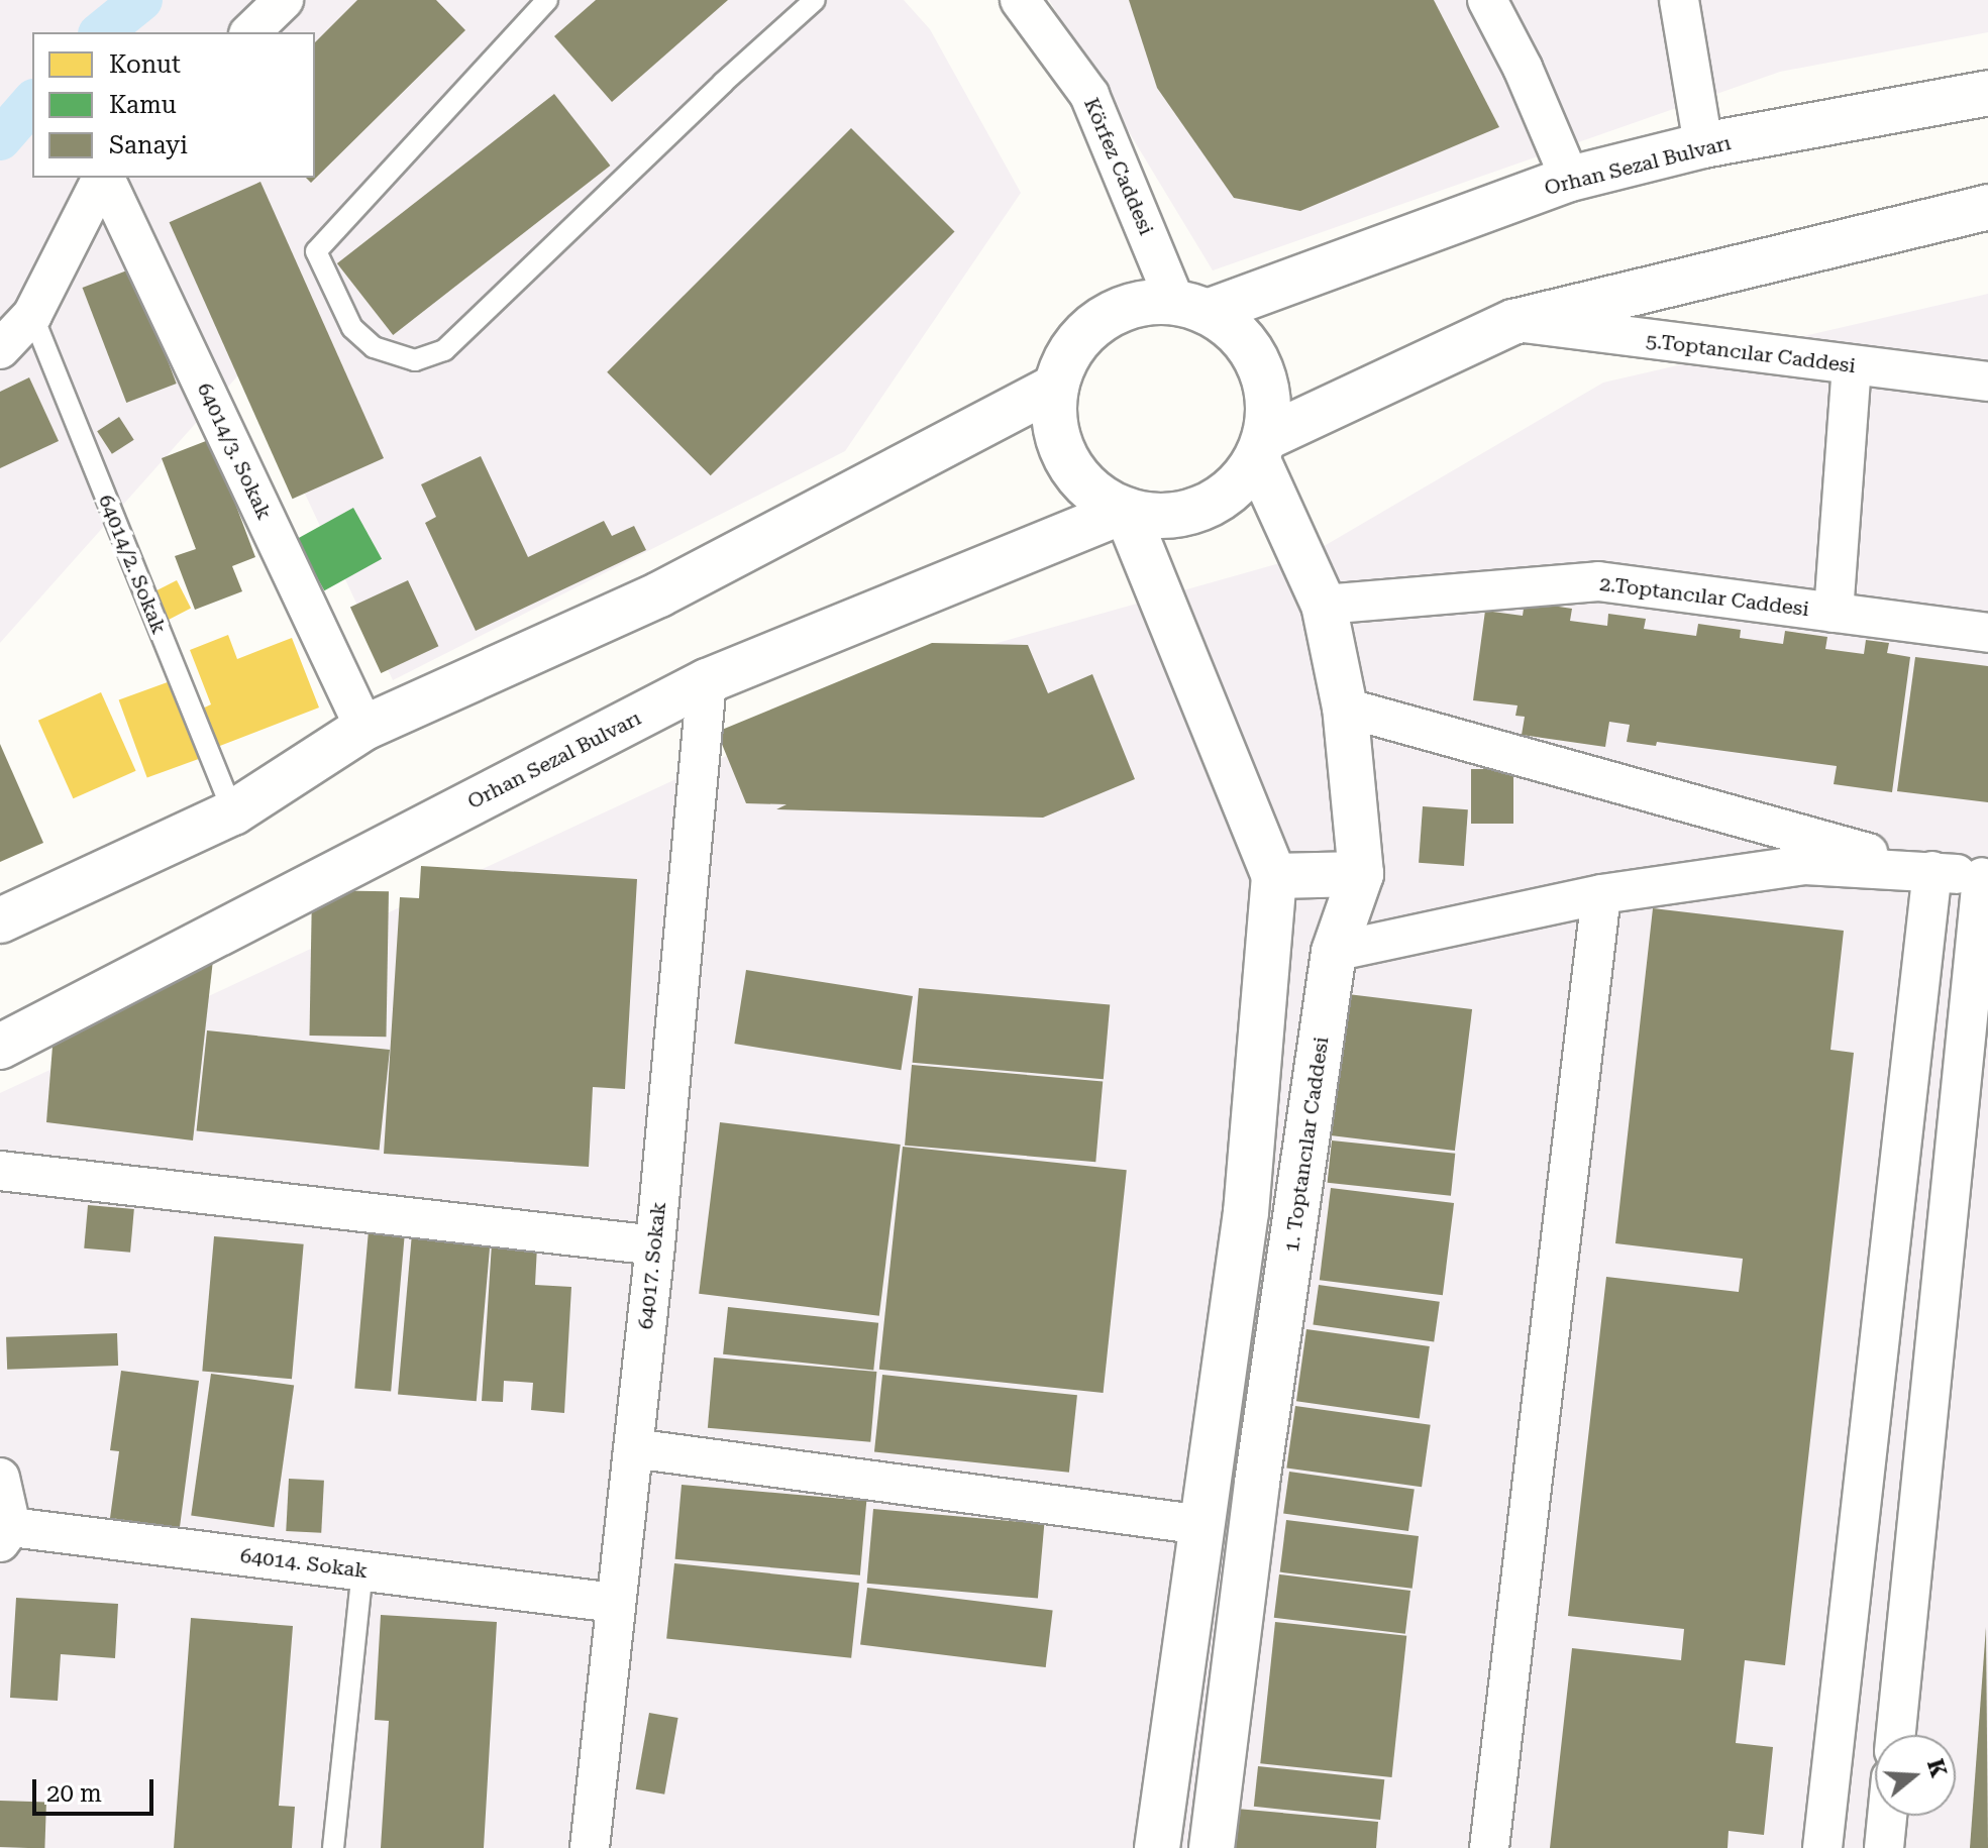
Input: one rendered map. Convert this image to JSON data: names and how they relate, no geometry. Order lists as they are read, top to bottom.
{
  "streets": {
    "street": [
      "Orhan Sezal Bulvarı",
      "Körfez Caddesi",
      "5.Toptancılar Caddesi",
      "64014/3. Sokak",
      "2.Toptancılar Caddesi",
      "1. Toptancılar Caddesi",
      "64017. Sokak",
      "64014. Sokak"
    ],
    "lane": ["64014/2. Sokak"]
  },
  "crossings": [
    ["Orhan Sezal Bulvarı", "Körfez Caddesi"],
    ["Orhan Sezal Bulvarı", "5.Toptancılar Caddesi"],
    ["Orhan Sezal Bulvarı", "1. Toptancılar Caddesi"],
    ["Orhan Sezal Bulvarı", "64017. Sokak"],
    ["Körfez Caddesi", "1. Toptancılar Caddesi"],
    ["2.Toptancılar Caddesi", "1. Toptancılar Caddesi"],
    ["64017. Sokak", "64014. Sokak"]
  ],
  "legend": ["Konut", "Kamu", "Sanayi"],
  "scale_bar": "20 m",
  "north": "right"
}
